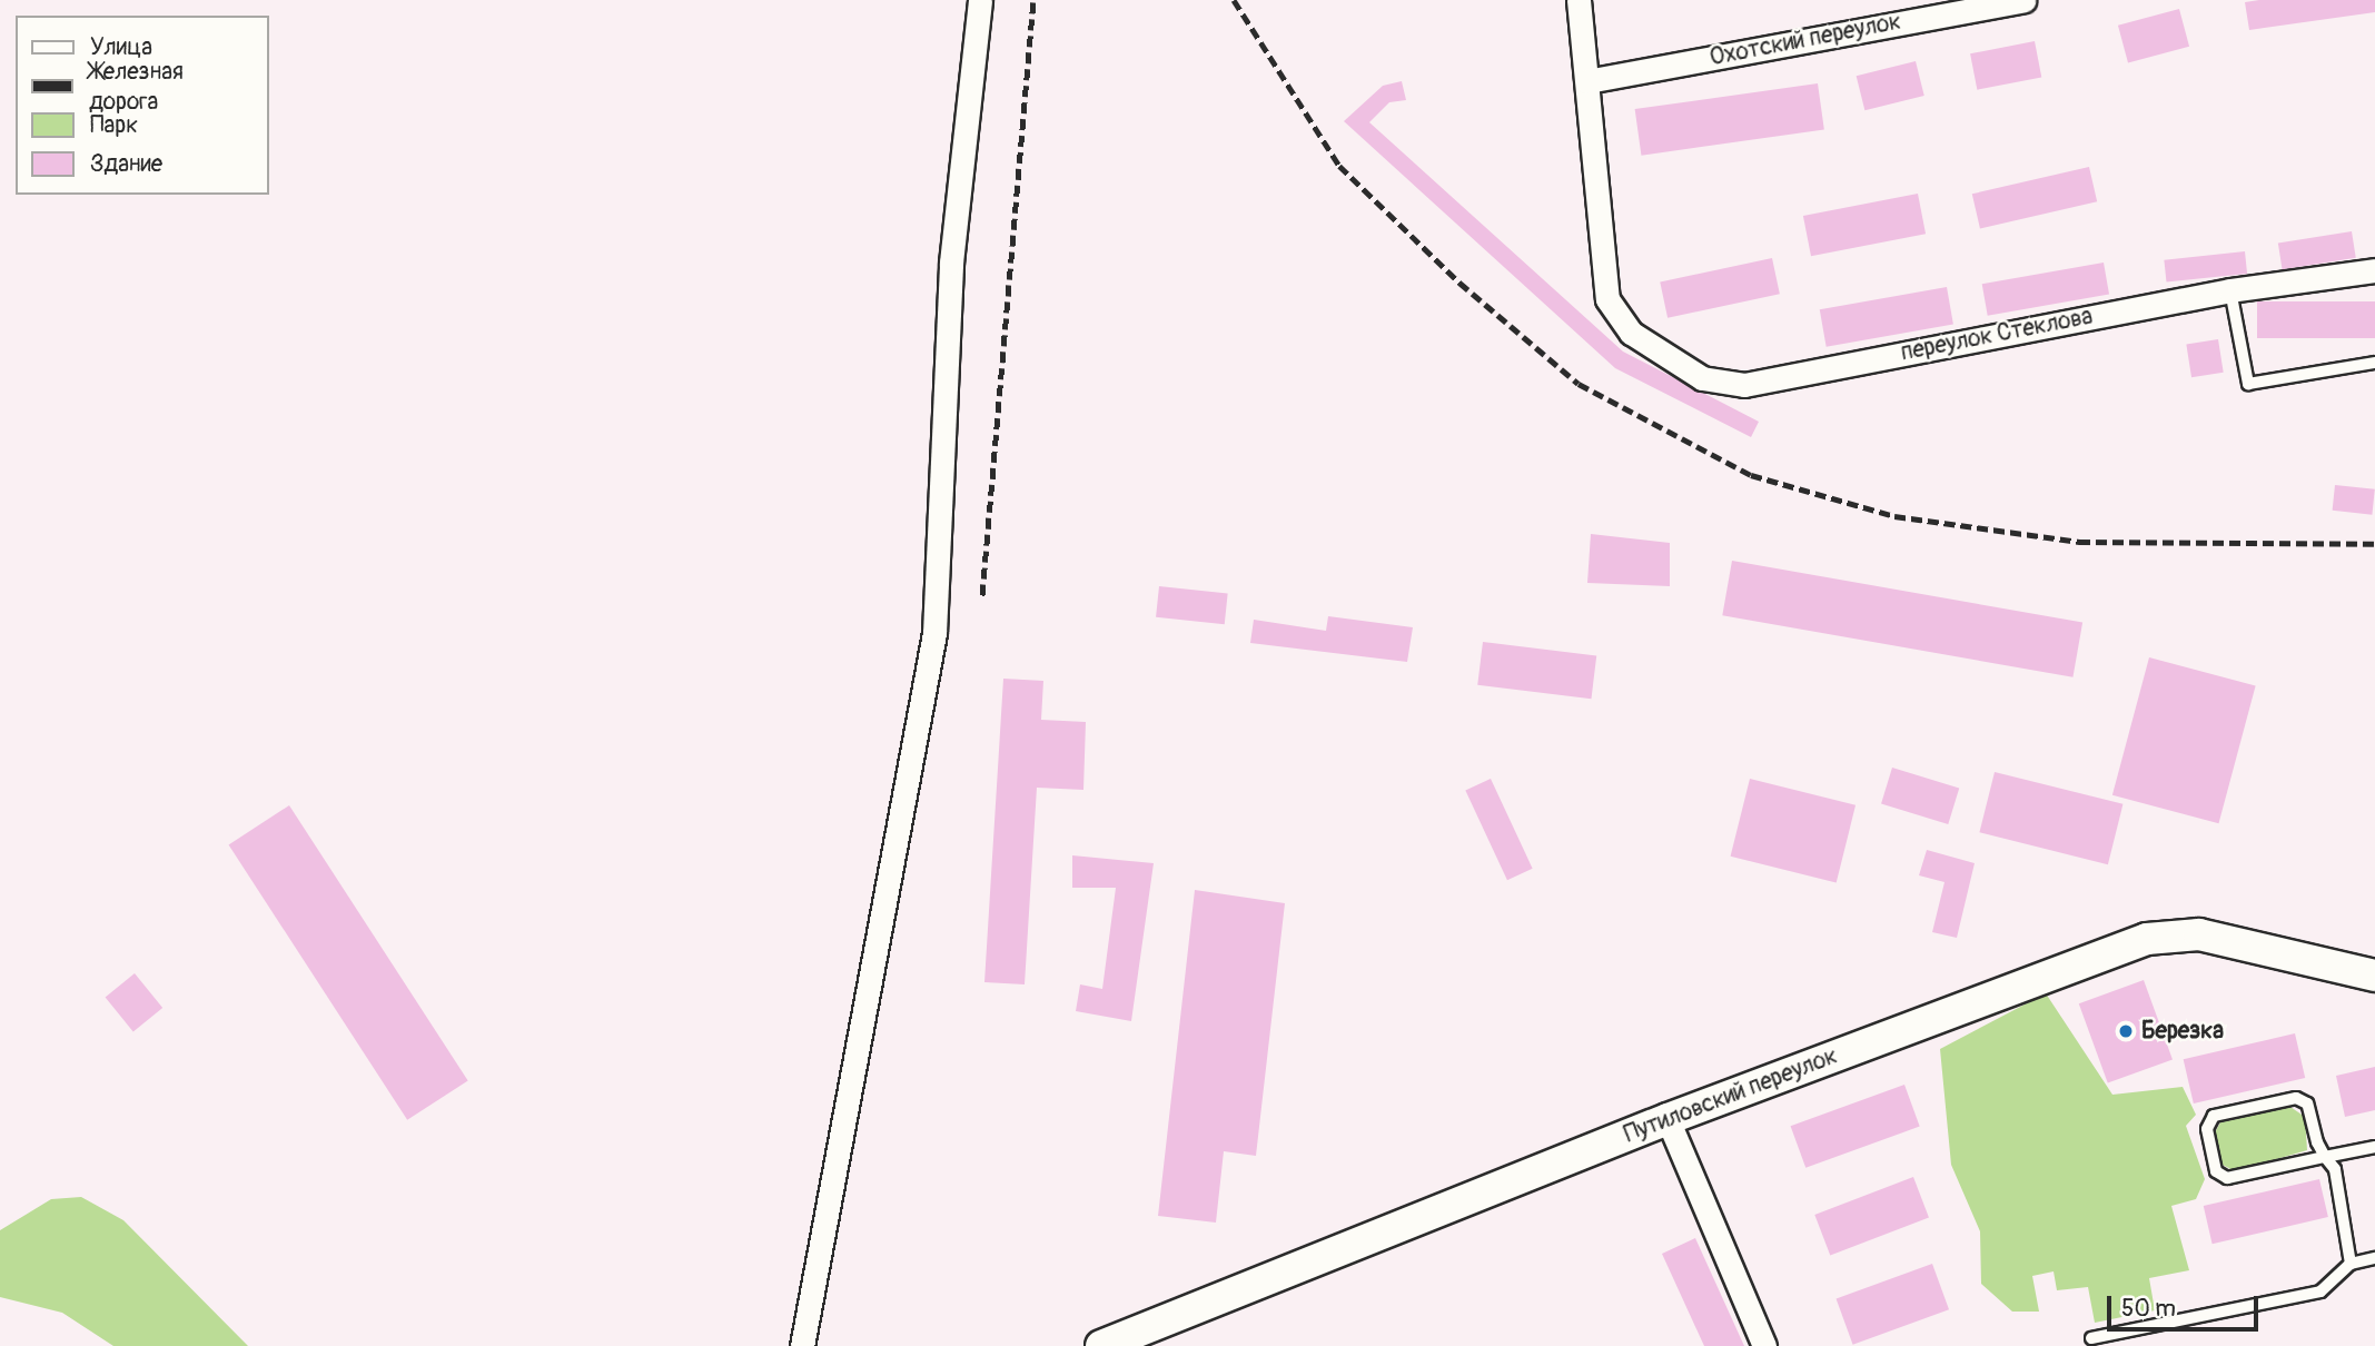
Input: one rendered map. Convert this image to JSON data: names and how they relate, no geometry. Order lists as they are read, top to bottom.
{
  "streets": {
    "main road": ["Путиловский переулок"],
    "street": ["Охотский переулок", "переулок Стеклова"]
  },
  "crossings": [
    ["Охотский переулок", "переулок Стеклова"]
  ],
  "places": ["Березка"],
  "legend": [
    "Улица",
    "Железная дорога",
    "Парк",
    "Здание"
  ],
  "scale_bar": "50 m"
}
